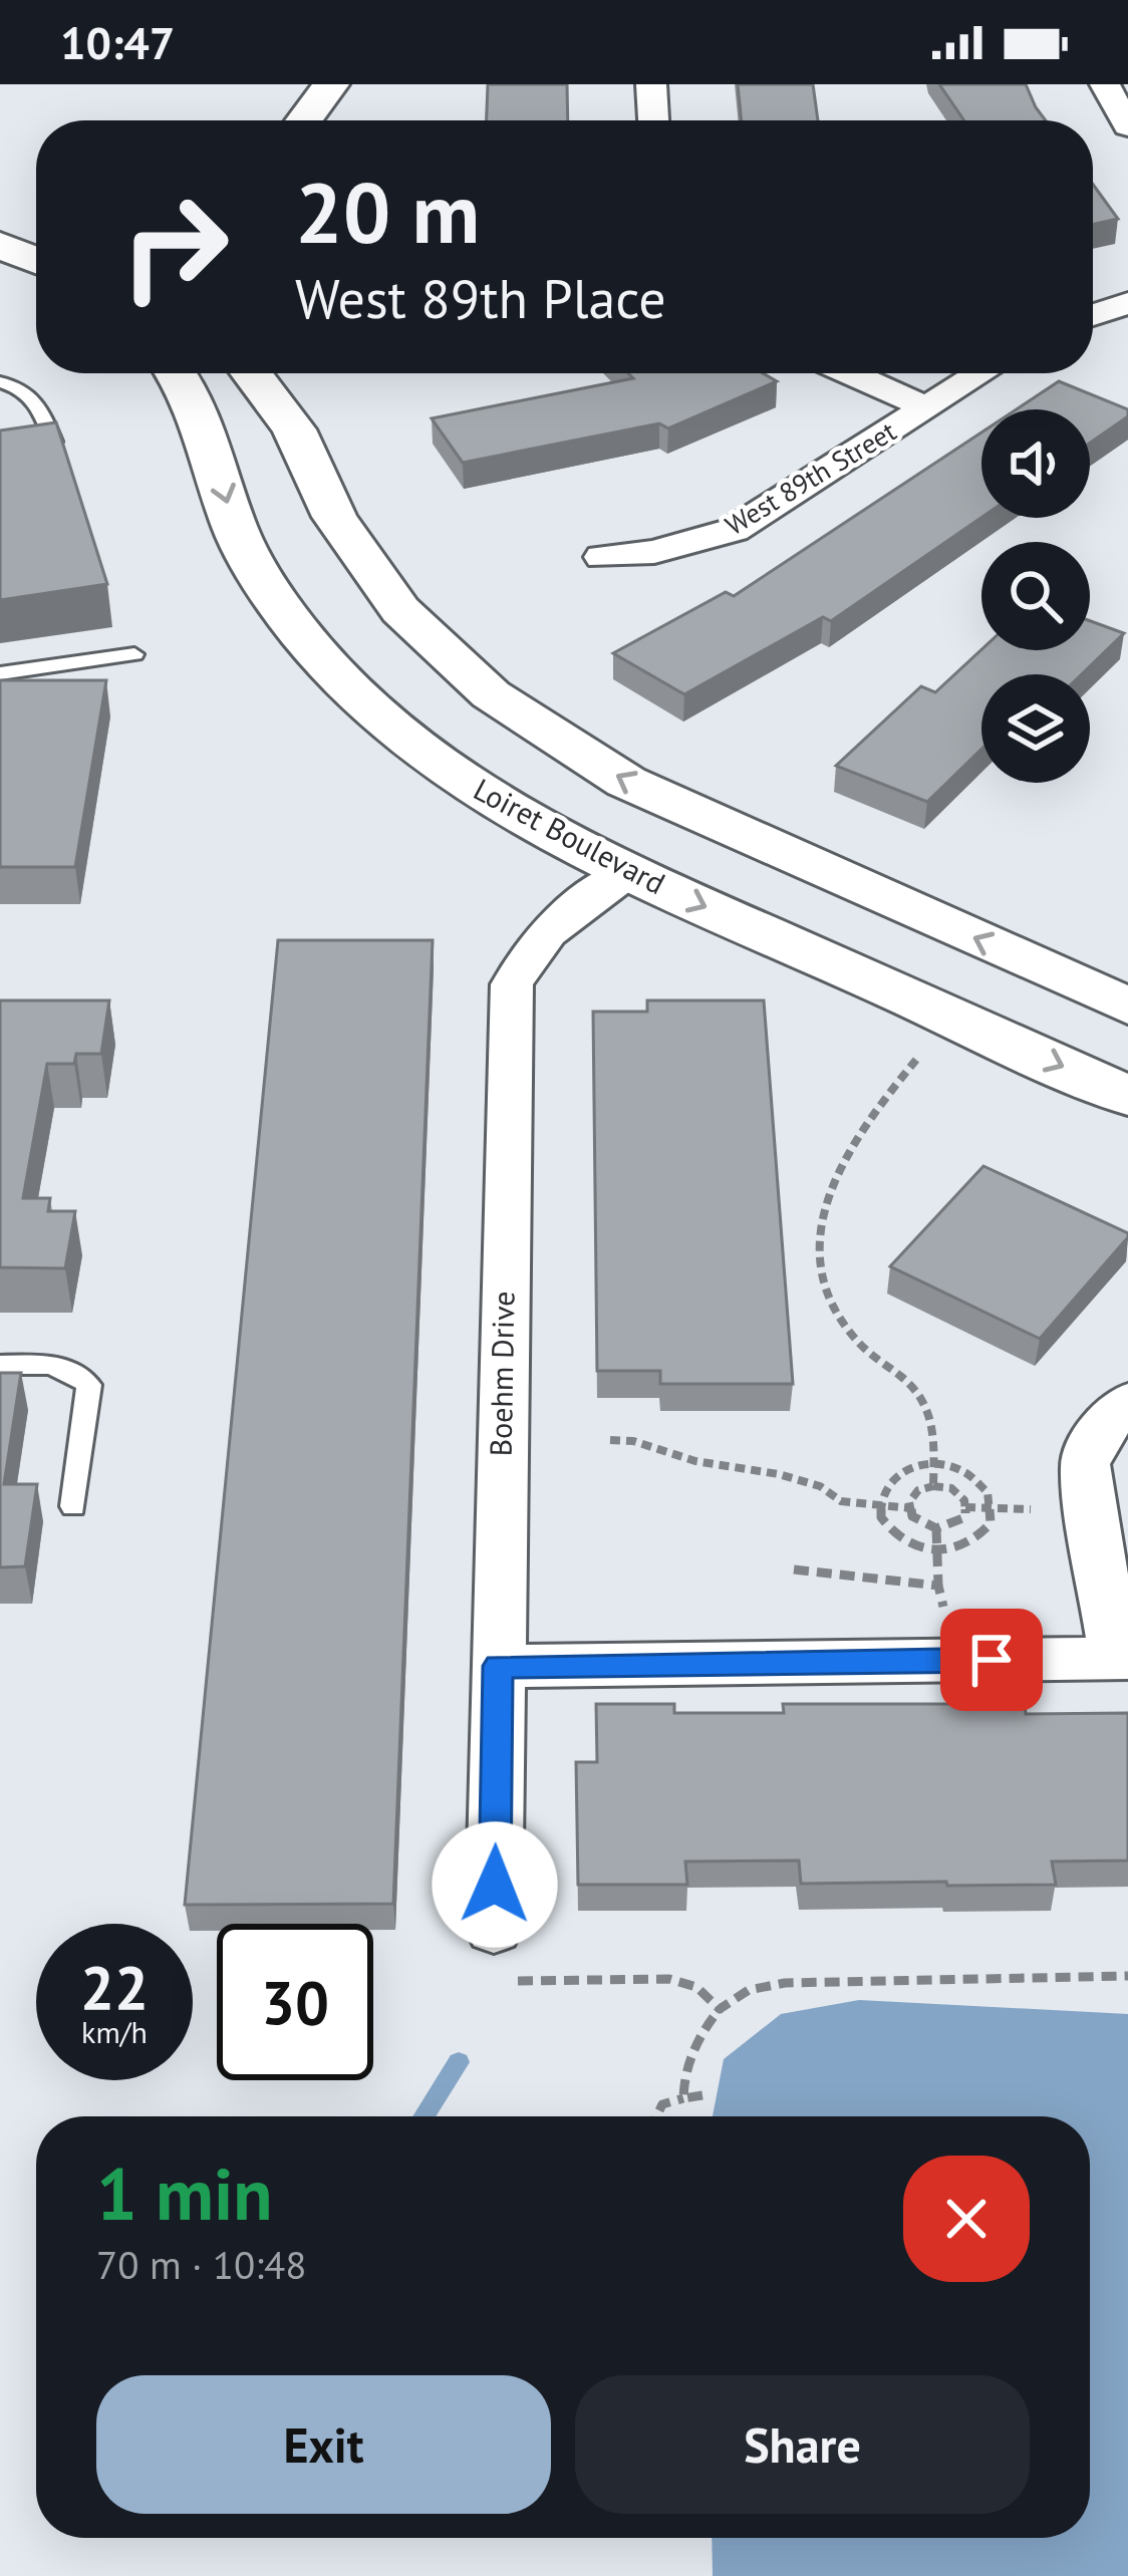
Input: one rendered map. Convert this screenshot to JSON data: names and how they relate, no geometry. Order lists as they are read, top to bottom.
{
  "streets": {
    "street": ["West 89th Street", "Loiret Boulevard", "Boehm Drive"]
  },
  "crossings": [
    ["Loiret Boulevard", "Boehm Drive"]
  ],
  "page": {
    "status": "10:47",
    "turn": ["20 m", "West 89th Place"],
    "speed": "22 km/h",
    "limit": "30",
    "heading": ["1 min", "70 m · 10:48"],
    "buttons": ["Exit", "Share"]
  }
}
